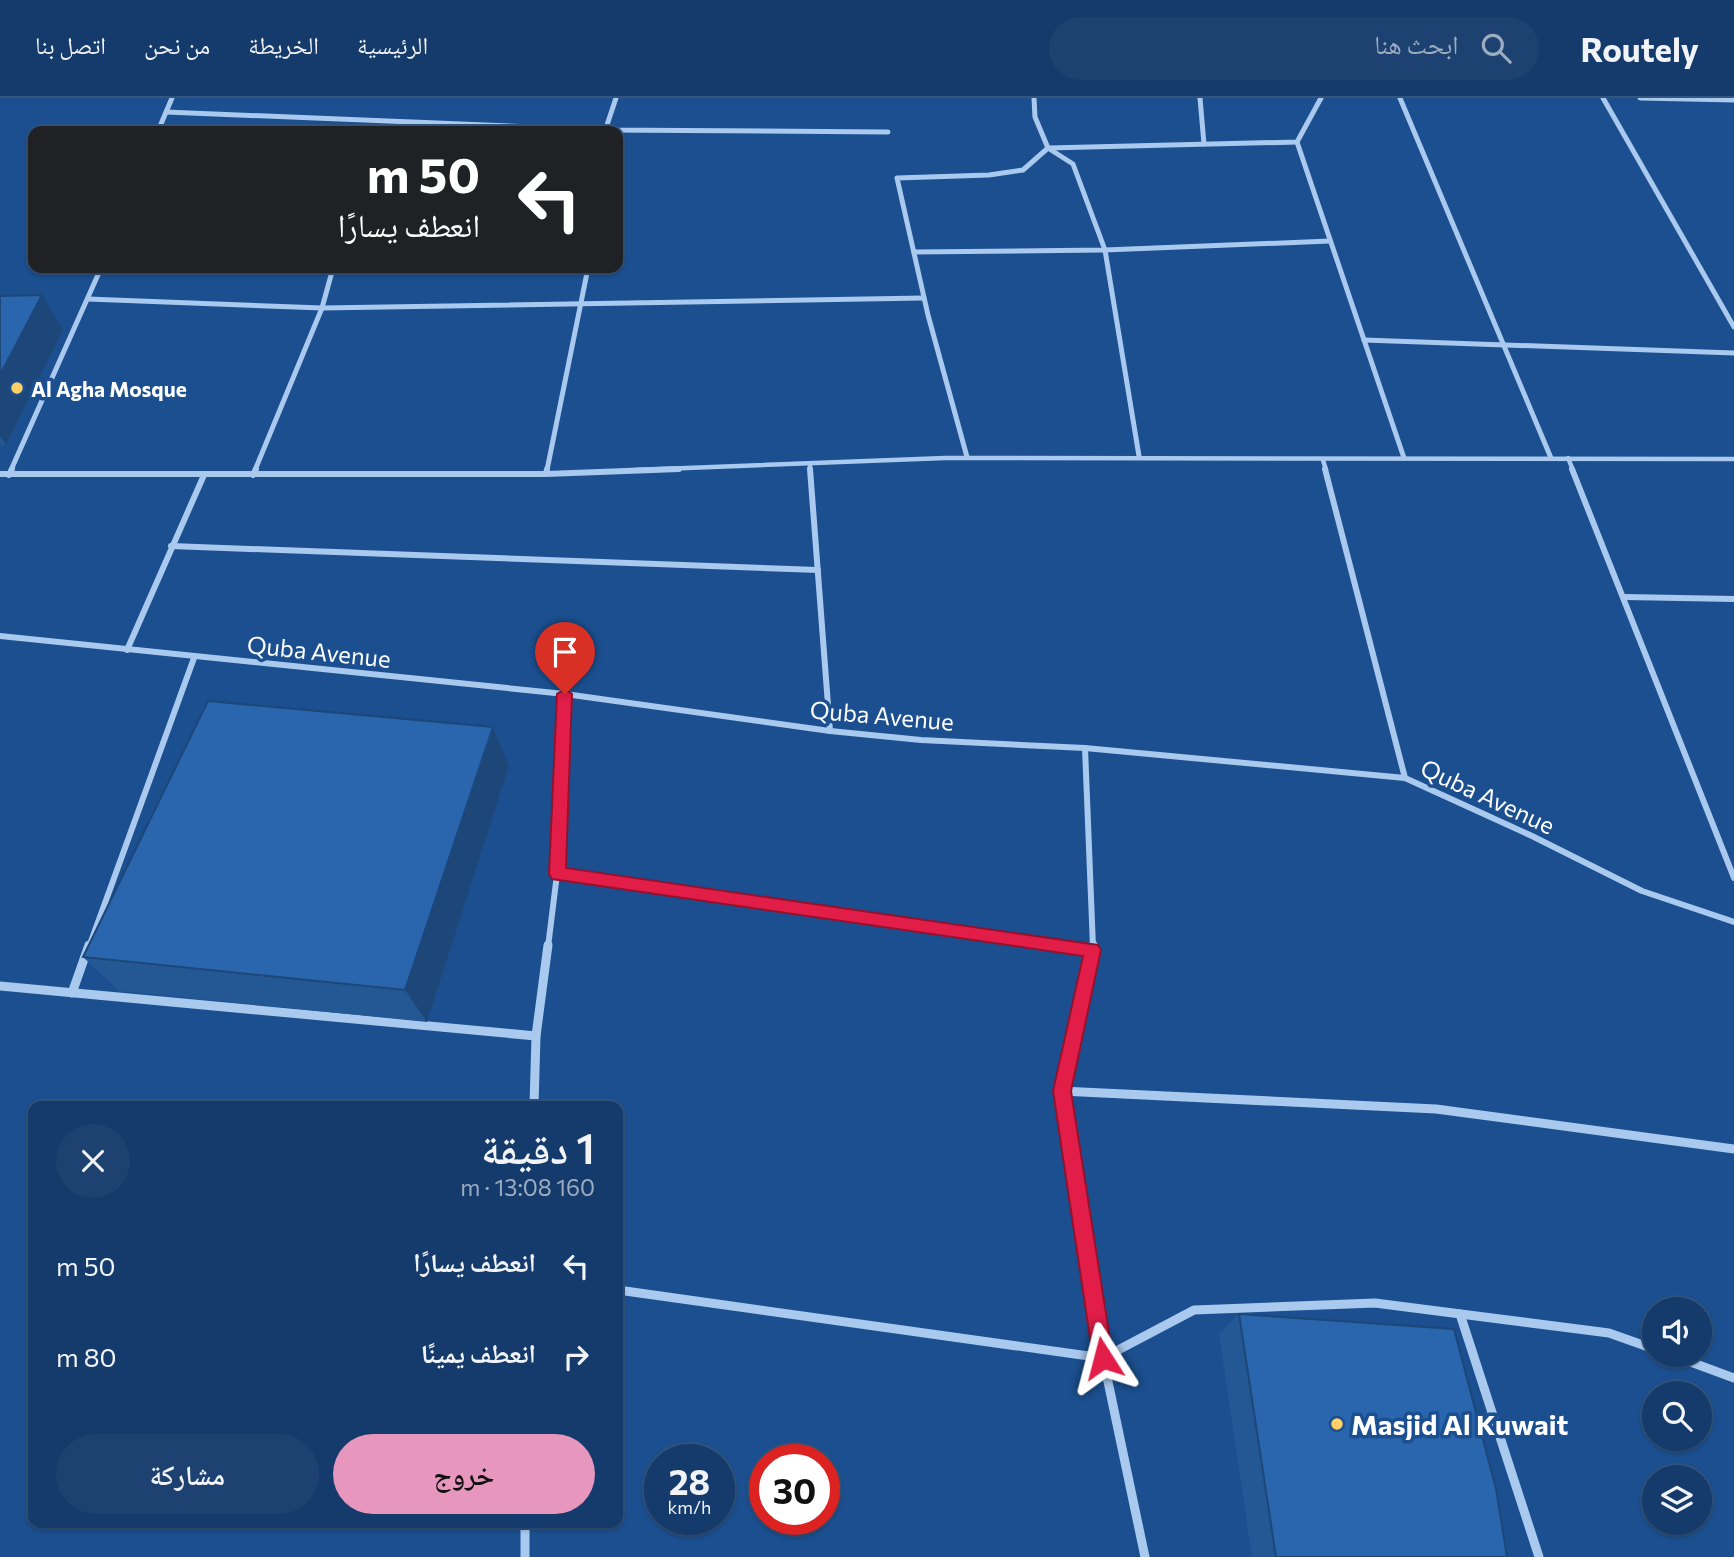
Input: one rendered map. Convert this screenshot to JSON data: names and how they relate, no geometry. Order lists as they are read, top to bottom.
{
  "streets": {
    "street": ["Quba Avenue"]
  },
  "places": ["Al Agha Mosque", "Masjid Al Kuwait"],
  "page": {
    "header": "Routely",
    "search": "ابحث هنا",
    "nav": [
      "الرئيسية",
      "الخريطة",
      "من نحن",
      "اتصل بنا"
    ],
    "turn": ["50 m", "انعطف يسارًا"],
    "heading": ["1 دقيقة", "160 m · 13:08"],
    "list": [
      {
        "name": "انعطف يسارًا",
        "value": "50 m"
      },
      {
        "name": "انعطف يمينًا",
        "value": "80 m"
      }
    ],
    "buttons": ["خروج", "مشاركة"],
    "speed": "28 km/h",
    "limit": "30"
  }
}
